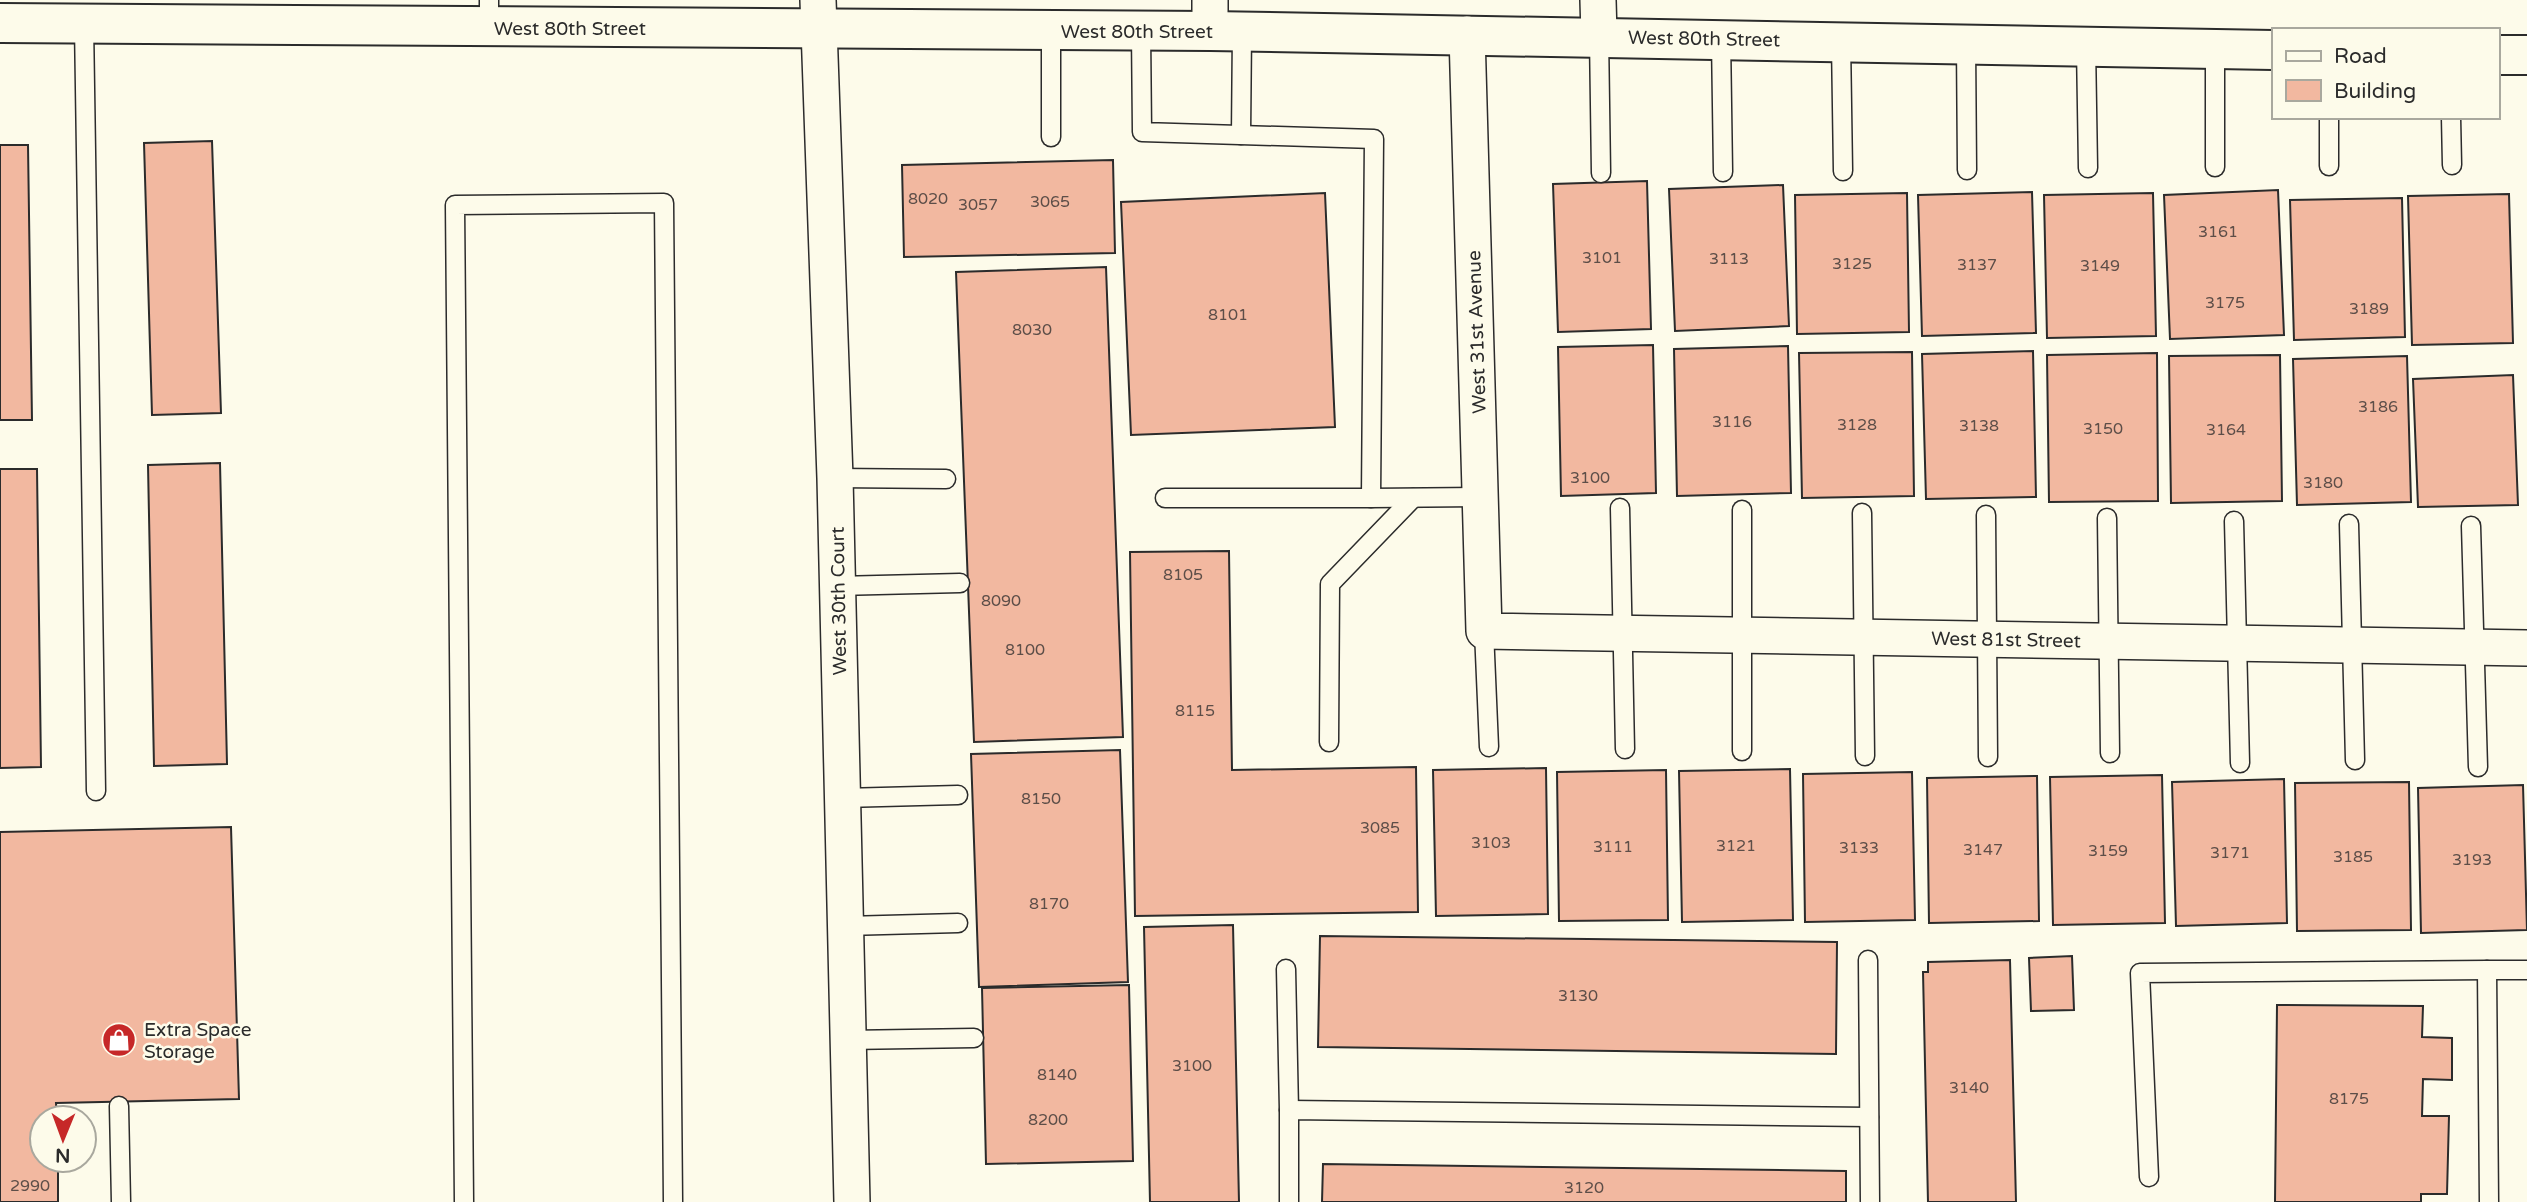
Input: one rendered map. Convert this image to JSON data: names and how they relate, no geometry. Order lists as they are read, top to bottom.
{
  "streets": {
    "street": [
      "West 80th Street",
      "West 31st Avenue",
      "West 30th Court",
      "West 81st Street"
    ]
  },
  "crossings": [
    ["West 80th Street", "West 31st Avenue"],
    ["West 80th Street", "West 30th Court"],
    ["West 31st Avenue", "West 81st Street"]
  ],
  "places": {
    "shop": ["Extra Space Storage"]
  },
  "house_numbers": [
    "8020",
    "3065",
    "3057",
    "3161",
    "3101",
    "3113",
    "3125",
    "3137",
    "3149",
    "3175",
    "3189",
    "8101",
    "8030",
    "3186",
    "3116",
    "3128",
    "3138",
    "3150",
    "3164",
    "3100",
    "3180",
    "8105",
    "8090",
    "8100",
    "8115",
    "8150",
    "3085",
    "3103",
    "3121",
    "3111",
    "3133",
    "3147",
    "3159",
    "3171",
    "3185",
    "3193",
    "8170",
    "3130",
    "3100",
    "8140",
    "3140",
    "8175",
    "8200",
    "2990",
    "3120"
  ],
  "legend": ["Road", "Building"],
  "north": "bottom"
}
